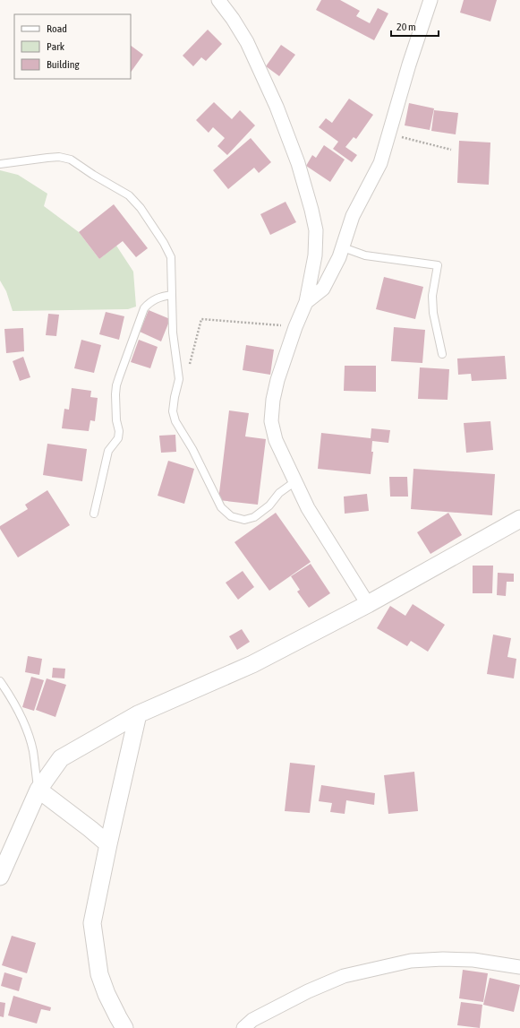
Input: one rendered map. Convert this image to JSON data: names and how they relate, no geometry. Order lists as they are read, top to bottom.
{
  "legend": ["Road", "Park", "Building"],
  "scale_bar": "20 m"
}
